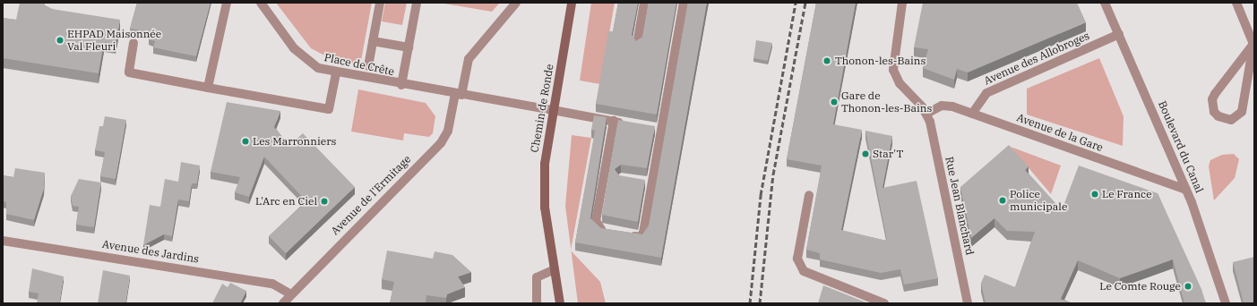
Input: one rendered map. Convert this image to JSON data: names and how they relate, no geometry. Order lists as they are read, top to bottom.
{
  "streets": {
    "main road": ["Chemin de Ronde"],
    "street": [
      "Avenue des Allobroges",
      "Place de Crête",
      "Avenue de la Gare",
      "Boulevard du Canal",
      "Avenue de l'Ermitage",
      "Rue Jean Blanchard",
      "Avenue des Jardins"
    ]
  },
  "crossings": [
    ["Avenue des Allobroges", "Avenue de la Gare"],
    ["Avenue des Allobroges", "Boulevard du Canal"],
    ["Place de Crête", "Chemin de Ronde"],
    ["Place de Crête", "Avenue de l'Ermitage"],
    ["Avenue de la Gare", "Boulevard du Canal"],
    ["Avenue de la Gare", "Rue Jean Blanchard"],
    ["Avenue de l'Ermitage", "Avenue des Jardins"]
  ],
  "places": [
    "EHPAD Maisonnée Val Fleuri",
    "Thonon-les-Bains",
    "Gare de Thonon-les-Bains",
    "Les Marronniers",
    "Star'T",
    "Le France",
    "Police municipale",
    "L'Arc en Ciel",
    "Le Comte Rouge"
  ]
}
